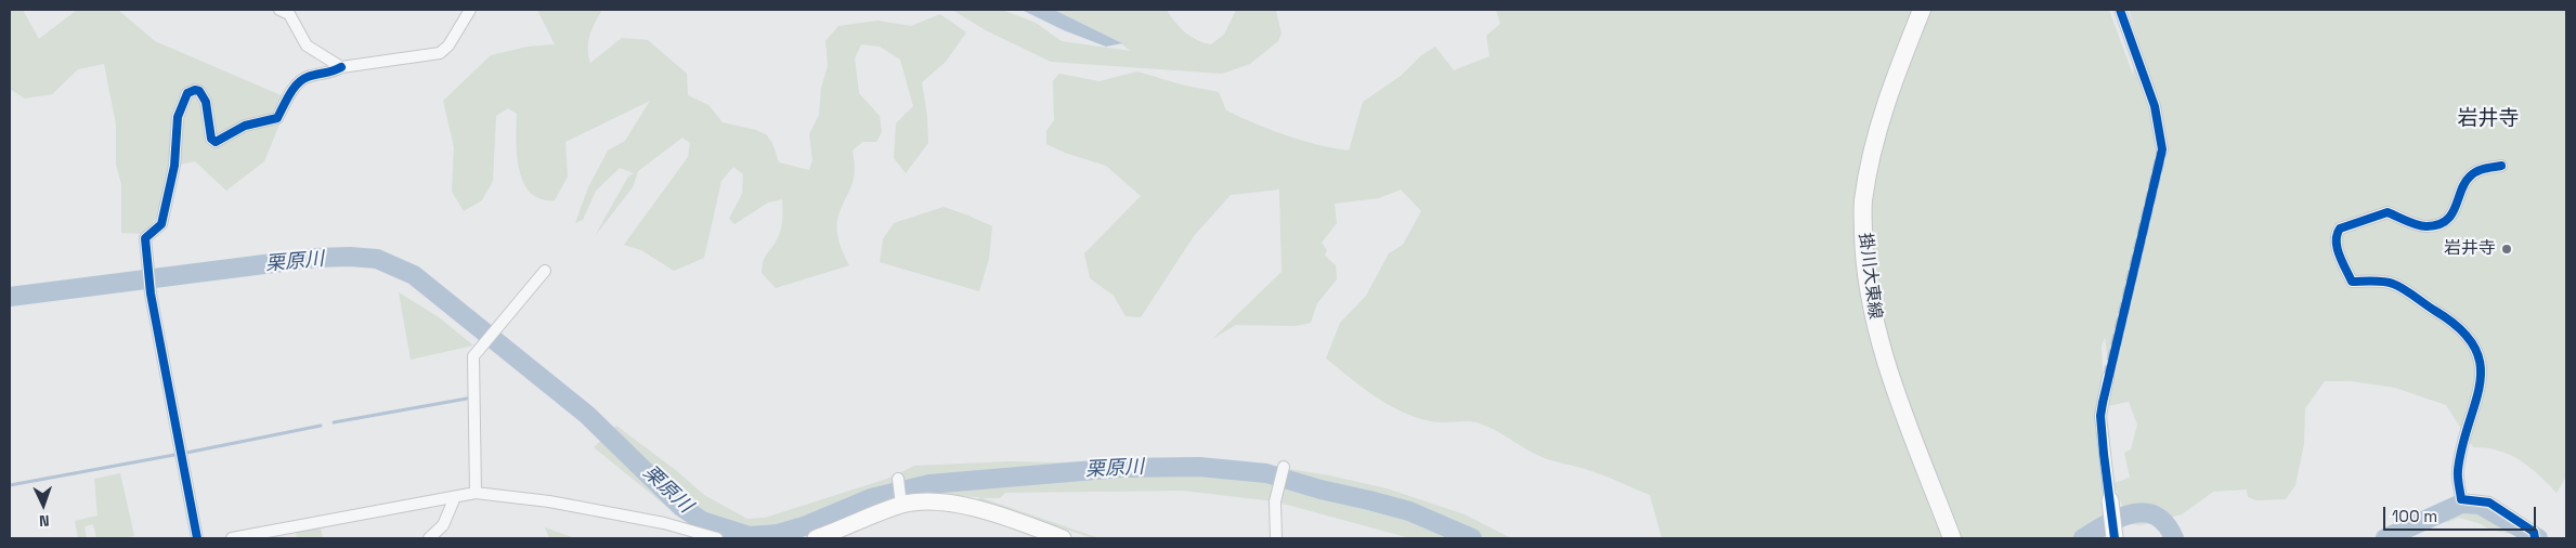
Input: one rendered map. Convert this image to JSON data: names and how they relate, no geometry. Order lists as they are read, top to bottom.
{
  "streets": {
    "main road": ["掛川大東線"]
  },
  "districts": ["岩井寺"],
  "water": ["栗原川"],
  "places": ["岩井寺"],
  "scale_bar": "100 m",
  "north": "bottom"
}
